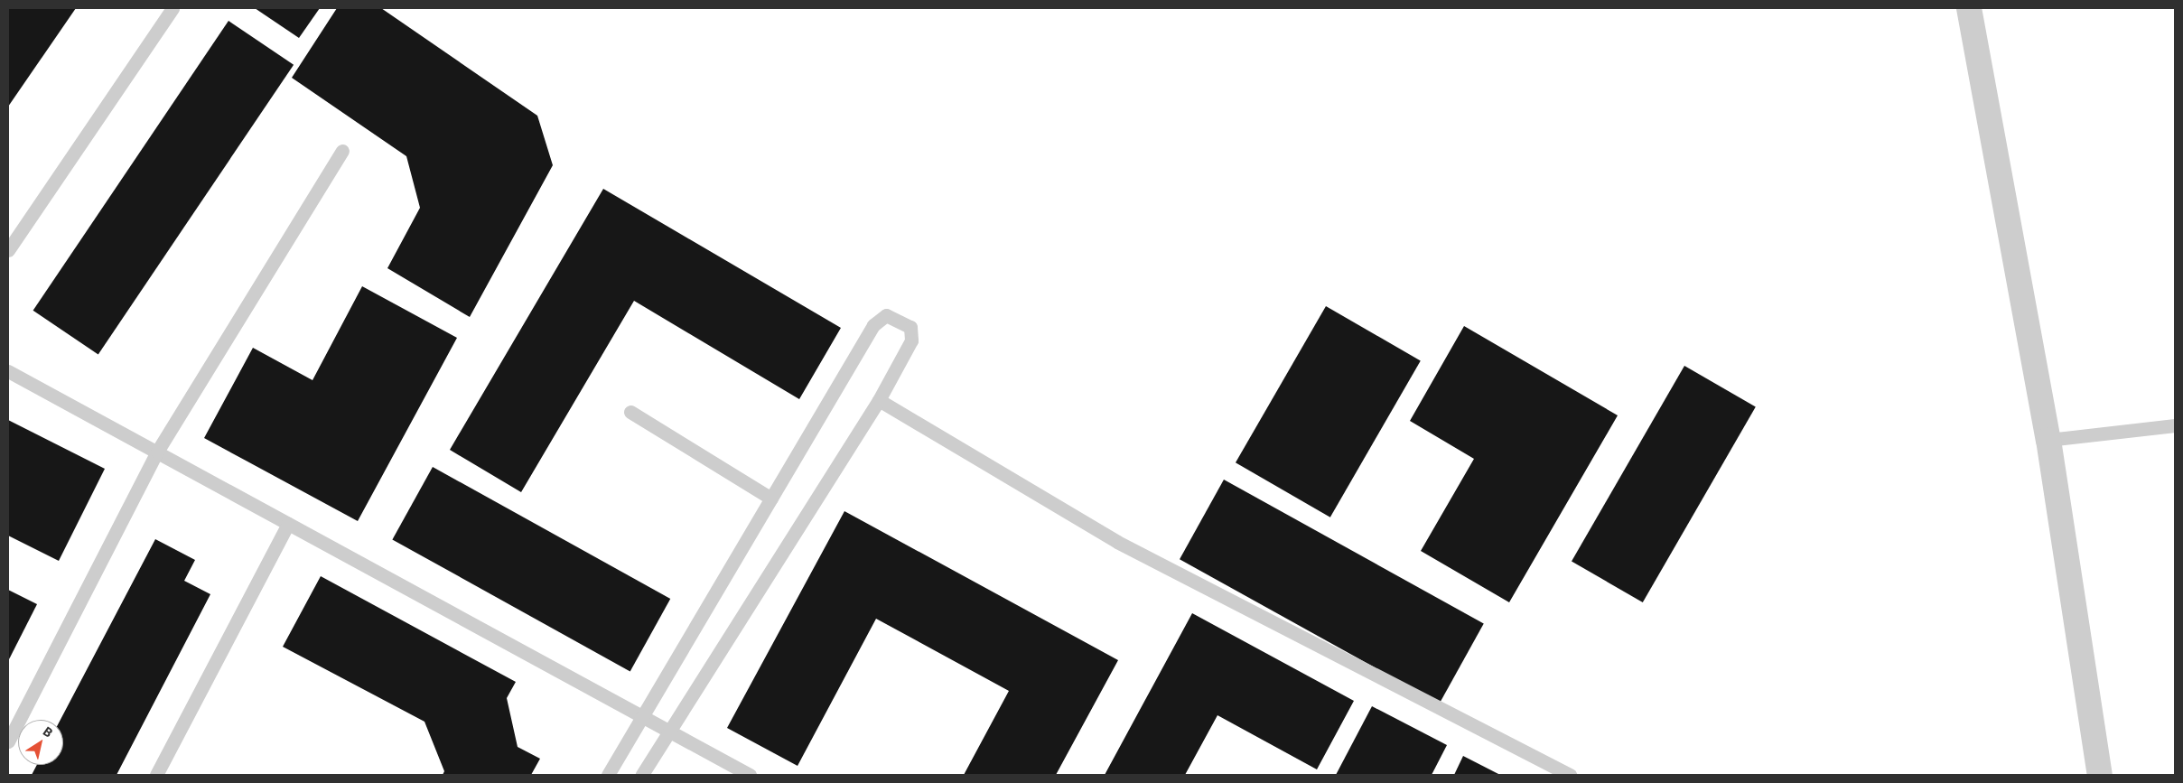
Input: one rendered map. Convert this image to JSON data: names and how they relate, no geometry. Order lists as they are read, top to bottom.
{
  "north": "top right"
}
